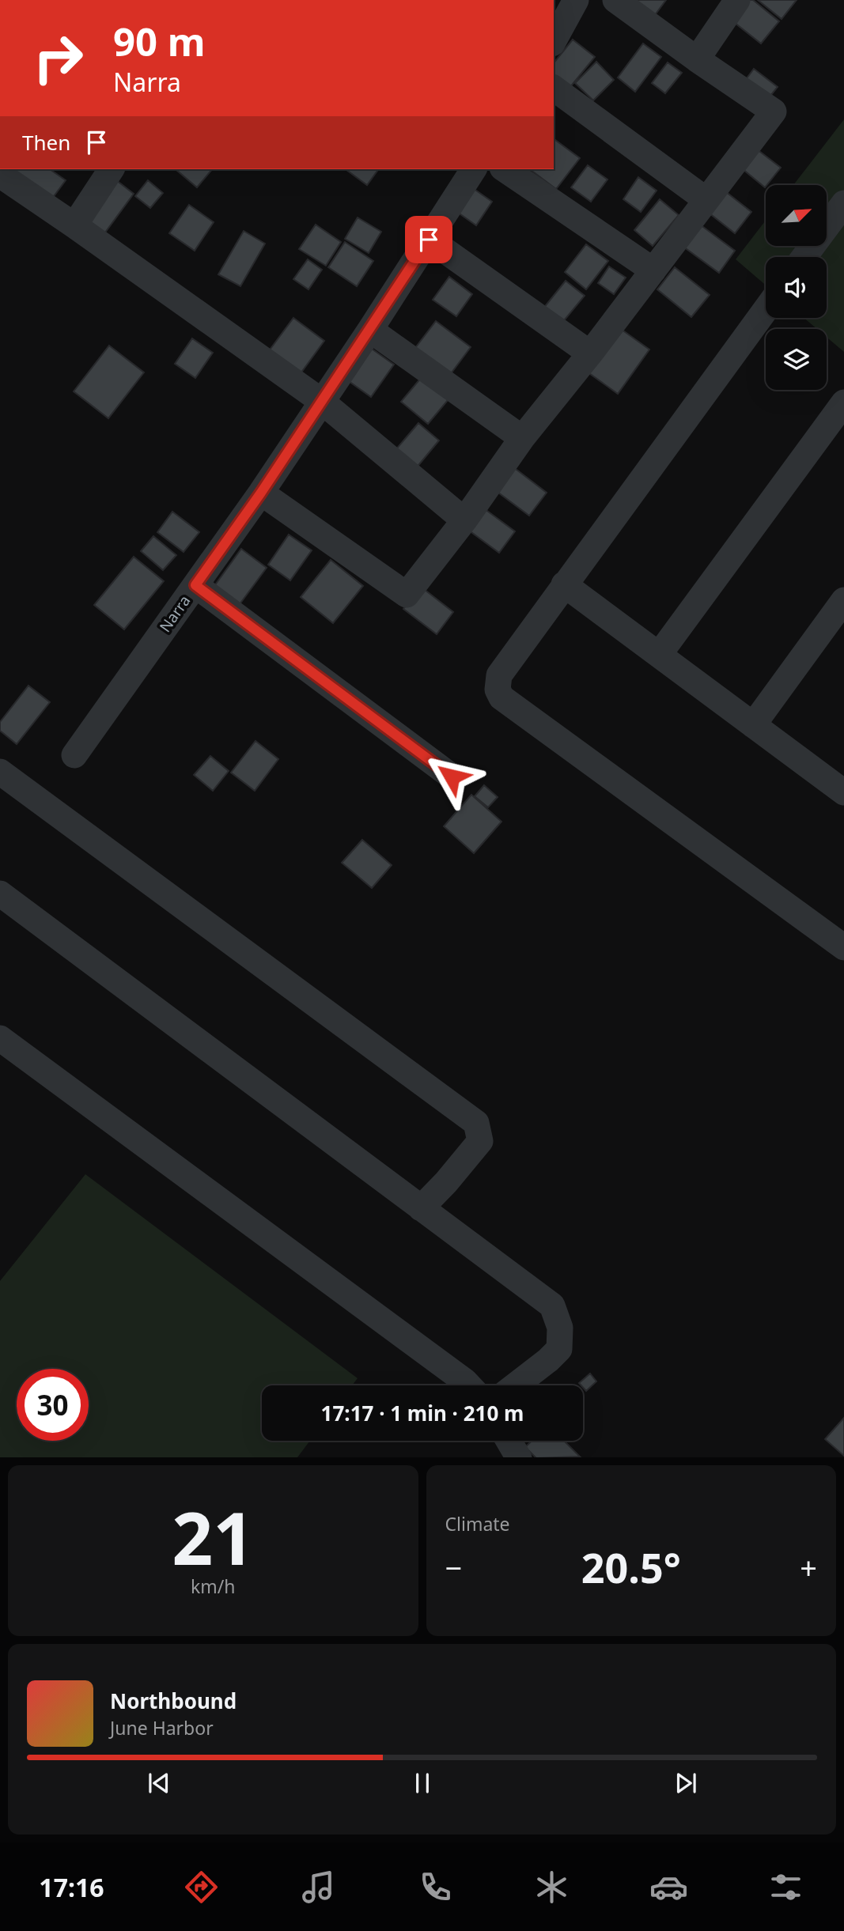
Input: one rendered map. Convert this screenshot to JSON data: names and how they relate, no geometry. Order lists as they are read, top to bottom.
{
  "streets": {
    "street": ["Narra"]
  },
  "north": "top right",
  "page": {
    "turn": ["90 m", "Narra"],
    "then": "Then",
    "limit": "30",
    "trip": "17:17 · 1 min · 210 m",
    "tile": [
      ["21", "km/h"],
      "Climate"
    ],
    "heat": ["−", "20.5°", "+"],
    "song": ["Northbound", "June Harbor"],
    "tabs": "17:16"
  }
}
